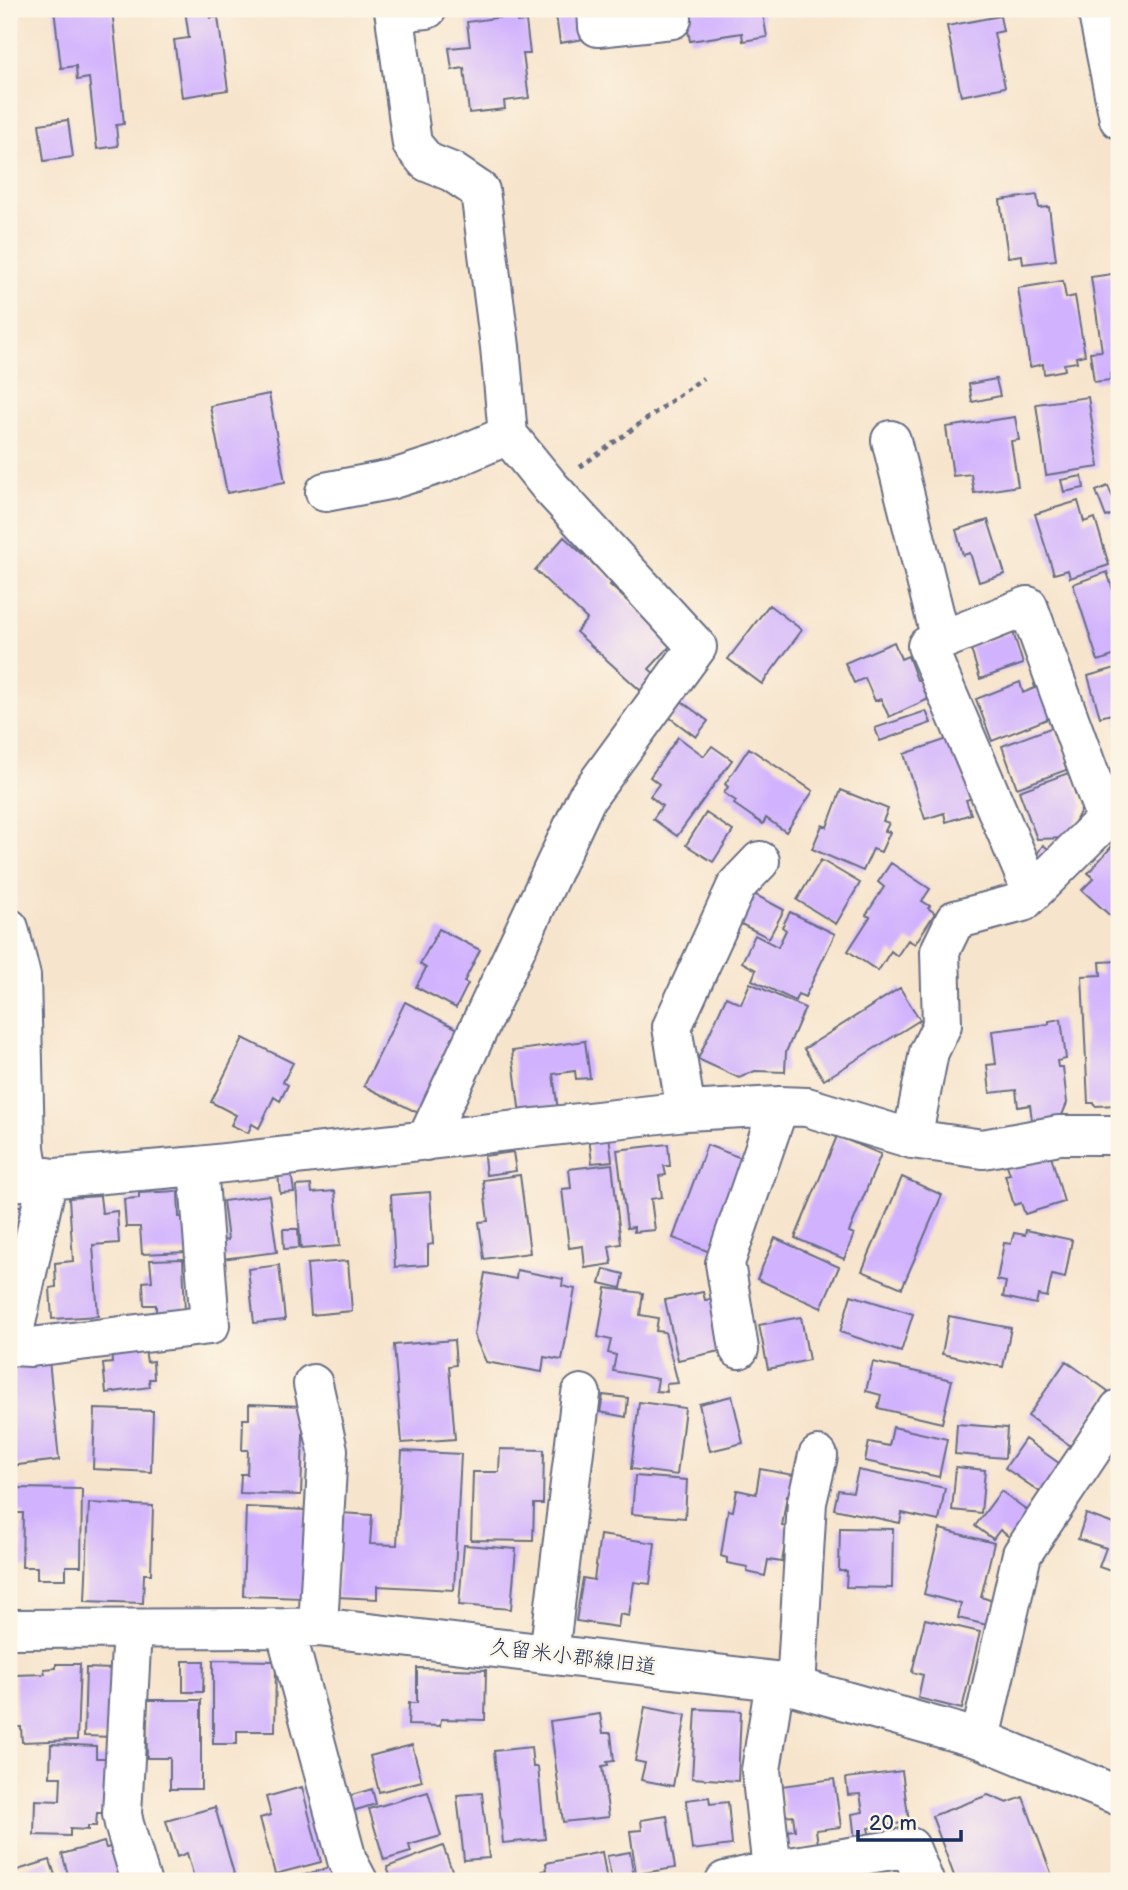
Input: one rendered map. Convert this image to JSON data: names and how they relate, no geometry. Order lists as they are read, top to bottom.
{
  "streets": {
    "street": ["久留米小郡線旧道"]
  },
  "scale_bar": "20 m"
}
